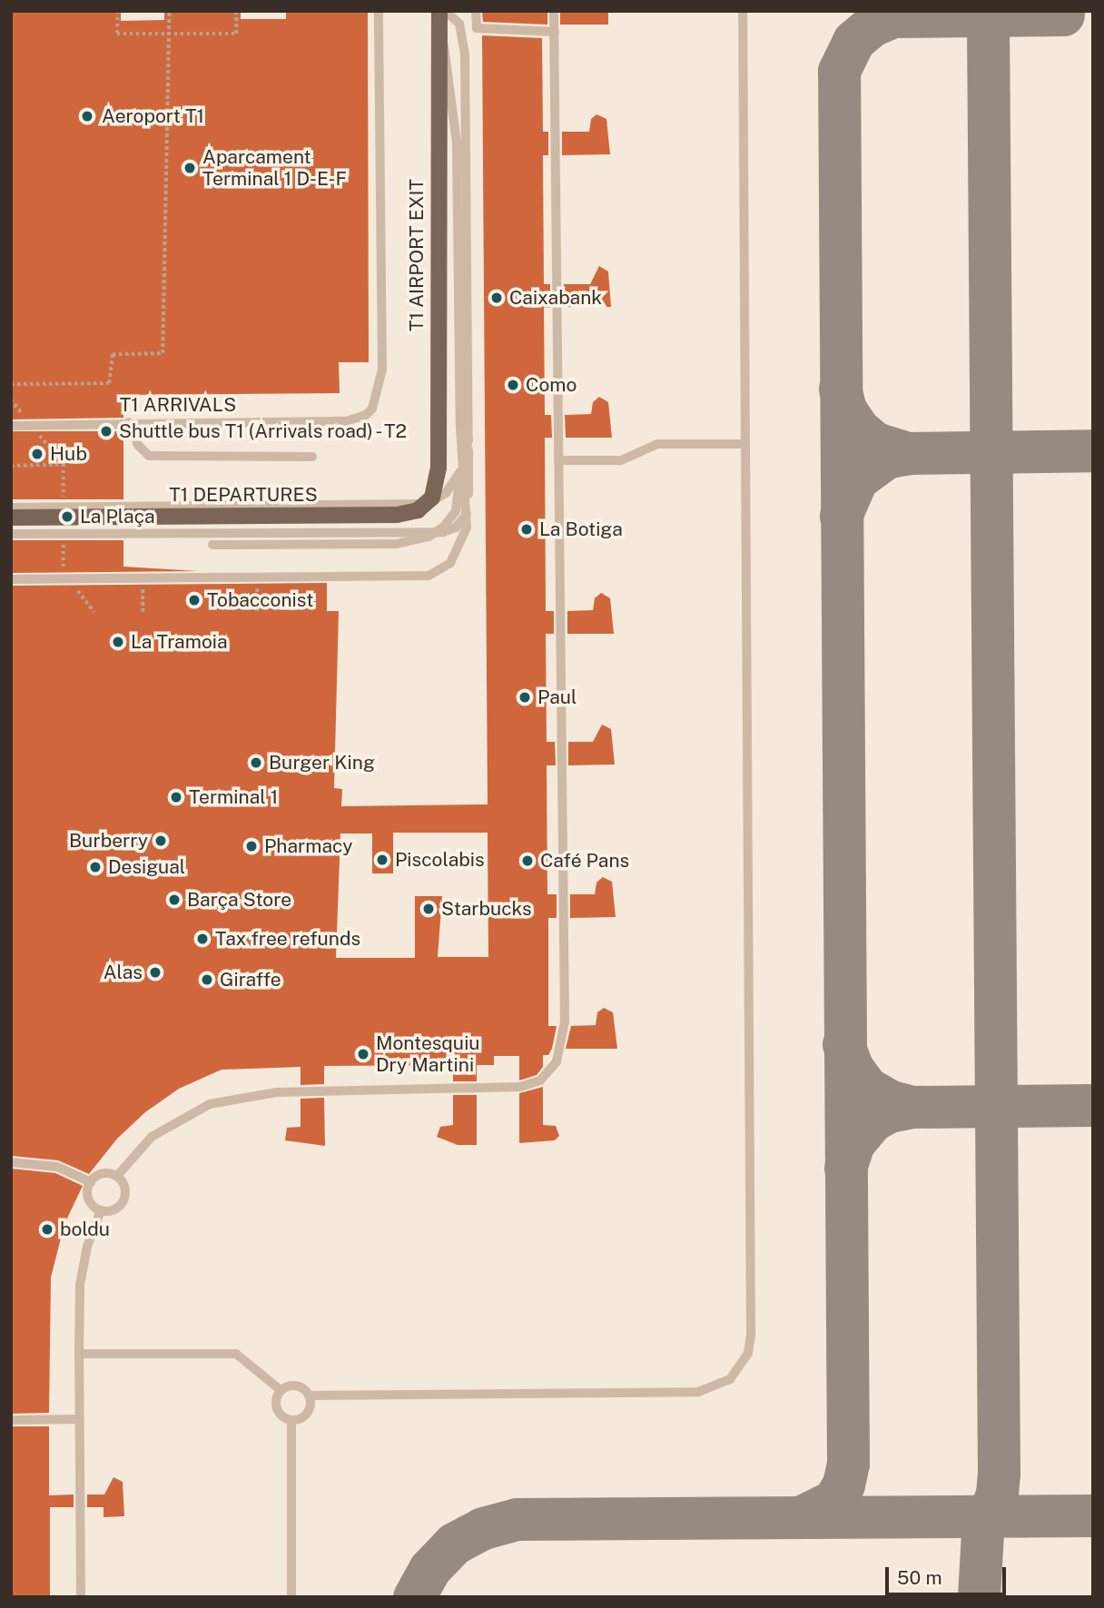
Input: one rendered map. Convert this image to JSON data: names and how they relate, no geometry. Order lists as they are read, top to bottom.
{
  "streets": {
    "main road": ["T1 AIRPORT EXIT", "T1 DEPARTURES"],
    "lane": ["T1 ARRIVALS"]
  },
  "crossings": [
    ["T1 AIRPORT EXIT", "T1 DEPARTURES"]
  ],
  "places": [
    "Aeroport T1",
    "Aparcament Terminal 1 D-E-F",
    "Caixabank",
    "Como",
    "Shuttle bus T1 (Arrivals road) - T2",
    "Hub",
    "La Plaça",
    "La Botiga",
    "Tobacconist",
    "La Tramoia",
    "Paul",
    "Burger King",
    "Terminal 1",
    "Burberry",
    "Pharmacy",
    "Piscolabis",
    "Café Pans",
    "Desigual",
    "Barça Store",
    "Starbucks",
    "Tax free refunds",
    "Alas",
    "Giraffe",
    "Montesquiu Dry Martini",
    "boldu"
  ],
  "scale_bar": "50 m"
}
